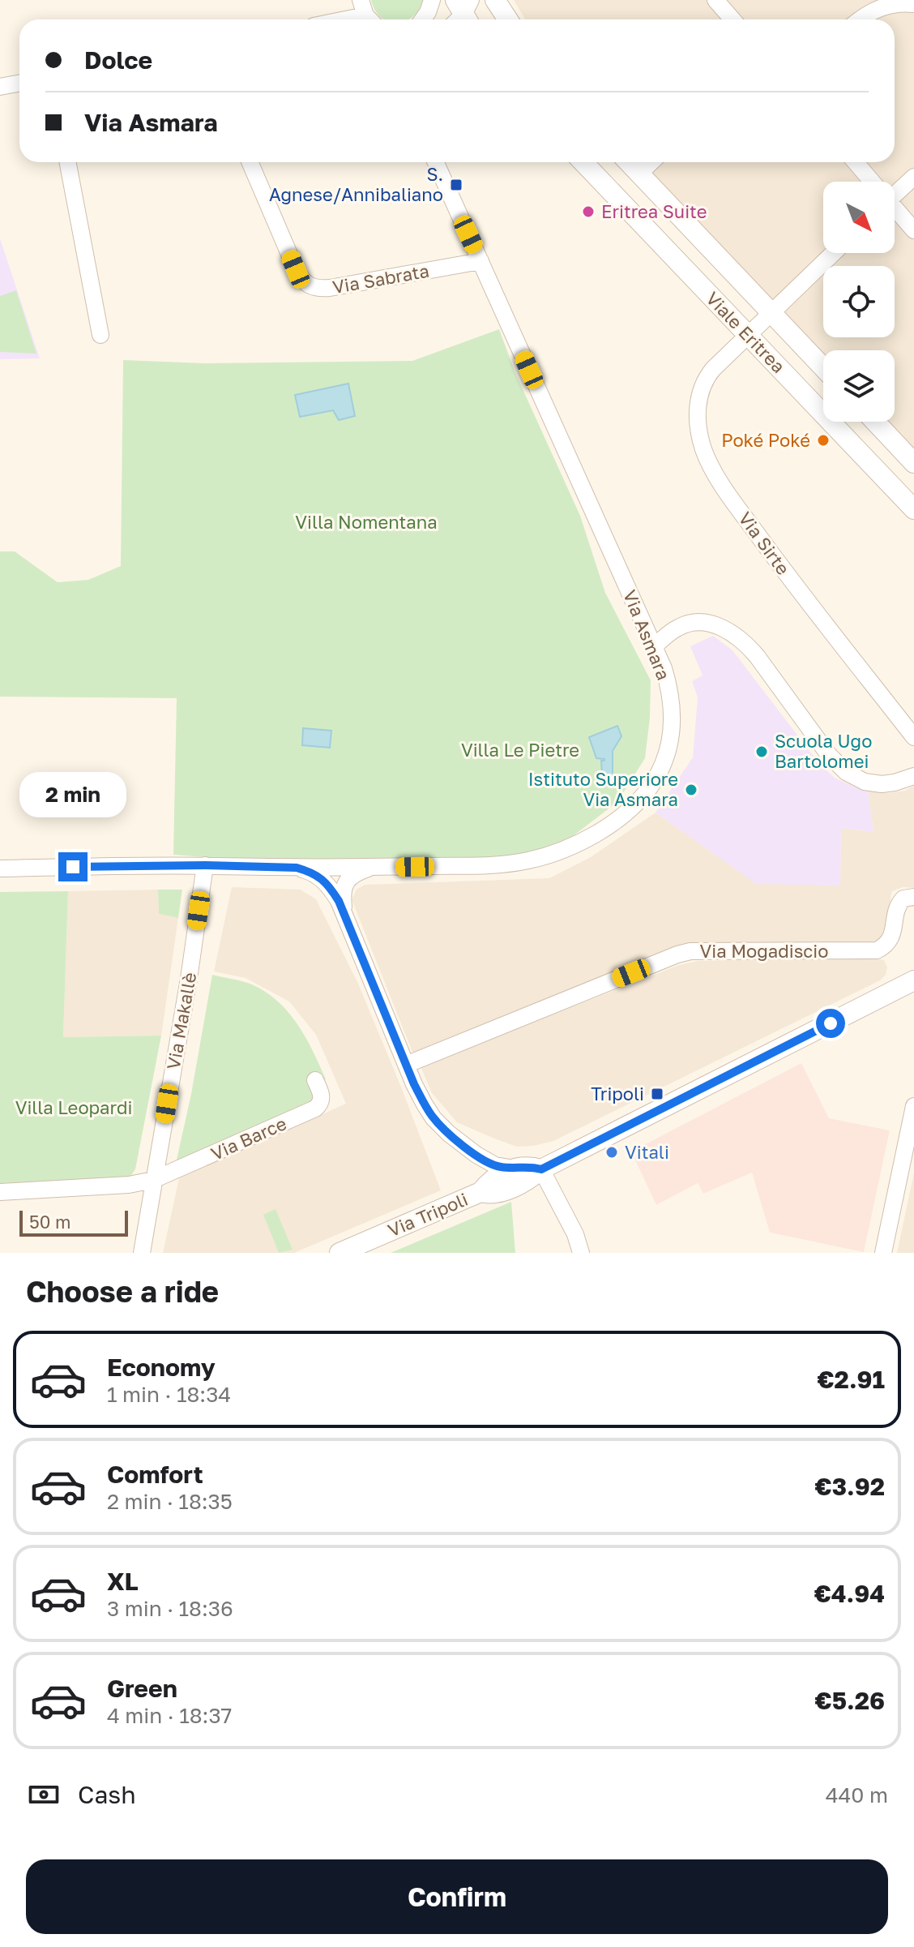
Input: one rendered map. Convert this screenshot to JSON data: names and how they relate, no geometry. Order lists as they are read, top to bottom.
{
  "streets": {
    "street": [
      "Via Sabrata",
      "Viale Eritrea",
      "Via Sirte",
      "Via Asmara",
      "Via Mogadiscio",
      "Via Makallè",
      "Via Barce",
      "Via Tripoli"
    ]
  },
  "crossings": [
    ["Via Sabrata", "Via Asmara"],
    ["Viale Eritrea", "Via Sirte"],
    ["Via Asmara", "Via Makallè"],
    ["Via Makallè", "Via Barce"]
  ],
  "parks": ["Villa Nomentana", "Villa Le Pietre", "Villa Leopardi"],
  "places": {
    "transit": ["S. Agnese/Annibaliano", "Tripoli"],
    "other": [
      "Eritrea Suite",
      "Poké Poké",
      "Scuola Ugo Bartolomei",
      "Istituto Superiore Via Asmara",
      "Vitali"
    ]
  },
  "scale_bar": "50 m",
  "north": "bottom right",
  "page": {
    "banner": ["Dolce", "Via Asmara"],
    "bubble": "2 min",
    "scale": "50 m",
    "heading": "Choose a ride",
    "list": [
      {
        "name": "Economy",
        "note": "1 min · 18:34",
        "value": "€2.91"
      },
      {
        "name": "Comfort",
        "note": "2 min · 18:35",
        "value": "€3.92"
      },
      {
        "name": "XL",
        "note": "3 min · 18:36",
        "value": "€4.94"
      },
      {
        "name": "Green",
        "note": "4 min · 18:37",
        "value": "€5.26"
      }
    ],
    "pay": ["Cash", "440 m"],
    "buttons": "Confirm"
  }
}
